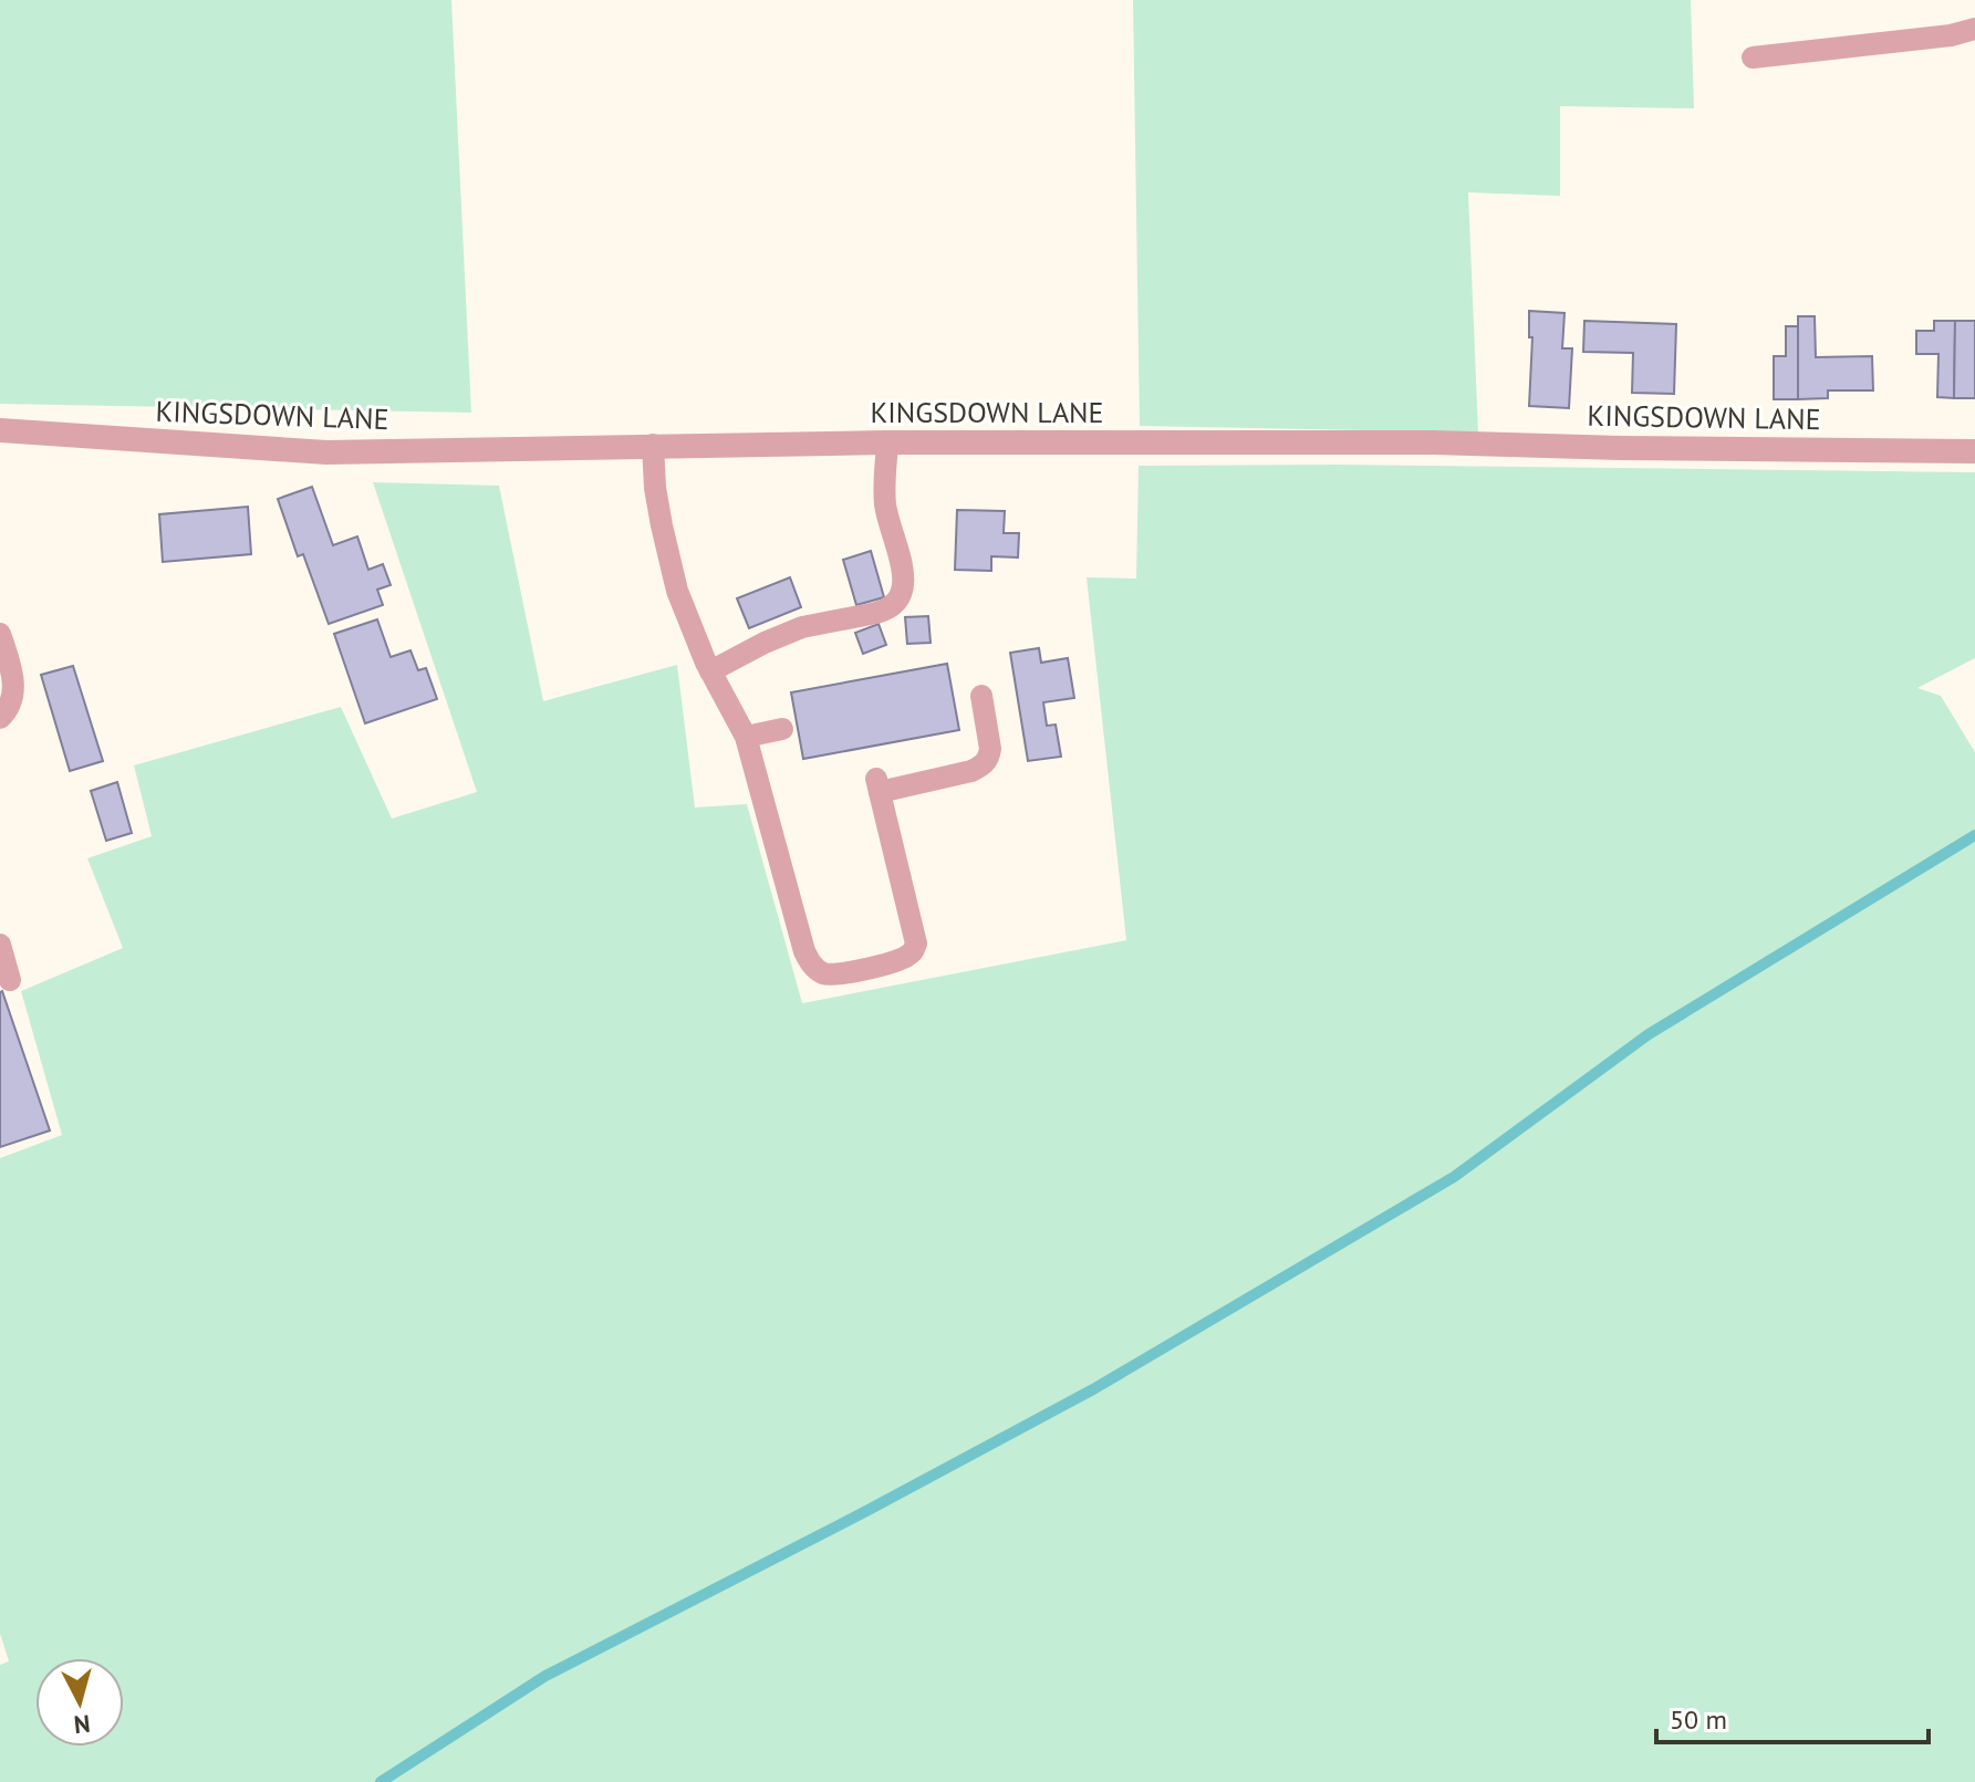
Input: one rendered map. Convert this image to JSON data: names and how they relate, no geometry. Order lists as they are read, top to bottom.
{
  "streets": {
    "street": ["KINGSDOWN LANE"]
  },
  "scale_bar": "50 m",
  "north": "bottom"
}
